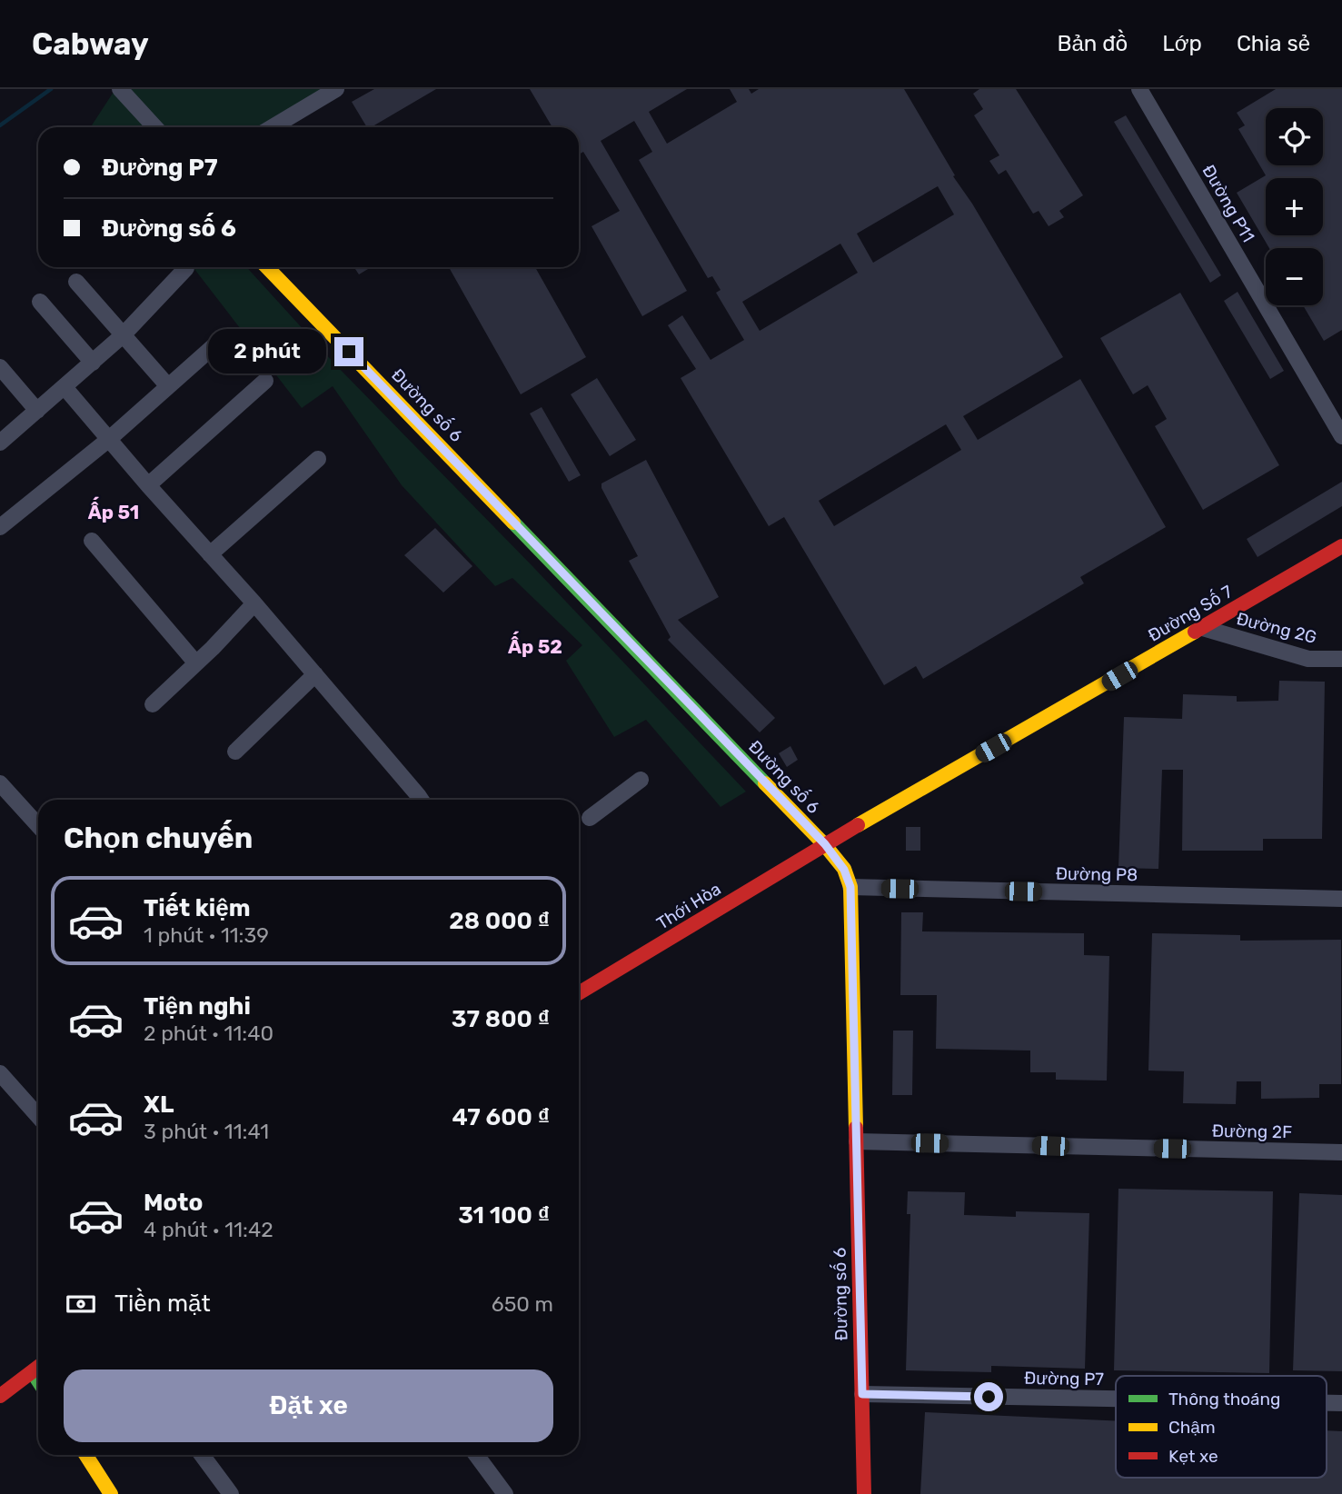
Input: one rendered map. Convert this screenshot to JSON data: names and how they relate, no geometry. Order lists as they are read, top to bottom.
{
  "streets": {
    "street": [
      "Đường P11",
      "Đường số 6",
      "Đường Số 7",
      "Đường 2G",
      "Đường P8",
      "Thới Hòa",
      "Đường 2F",
      "Đường P7"
    ]
  },
  "crossings": [
    ["Đường số 6", "Đường Số 7"],
    ["Đường số 6", "Đường P8"],
    ["Đường số 6", "Thới Hòa"],
    ["Đường số 6", "Đường 2F"],
    ["Đường số 6", "Đường P7"],
    ["Đường Số 7", "Đường 2G"],
    ["Đường Số 7", "Thới Hòa"]
  ],
  "districts": ["Ấp 51", "Ấp 52"],
  "legend": ["Thông thoáng", "Chậm", "Kẹt xe"],
  "page": {
    "header": "Cabway",
    "nav": ["Bản đồ", "Lớp", "Chia sẻ"],
    "map_buttons": ["+", "−"],
    "banner": ["Đường P7", "Đường số 6"],
    "bubble": "2 phút",
    "heading": "Chọn chuyến",
    "list": [
      {
        "name": "Tiết kiệm",
        "note": "1 phút · 11:39",
        "value": "28 000 ₫"
      },
      {
        "name": "Tiện nghi",
        "note": "2 phút · 11:40",
        "value": "37 800 ₫"
      },
      {
        "name": "XL",
        "note": "3 phút · 11:41",
        "value": "47 600 ₫"
      },
      {
        "name": "Moto",
        "note": "4 phút · 11:42",
        "value": "31 100 ₫"
      }
    ],
    "pay": ["Tiền mặt", "650 m"],
    "buttons": "Đặt xe"
  }
}
